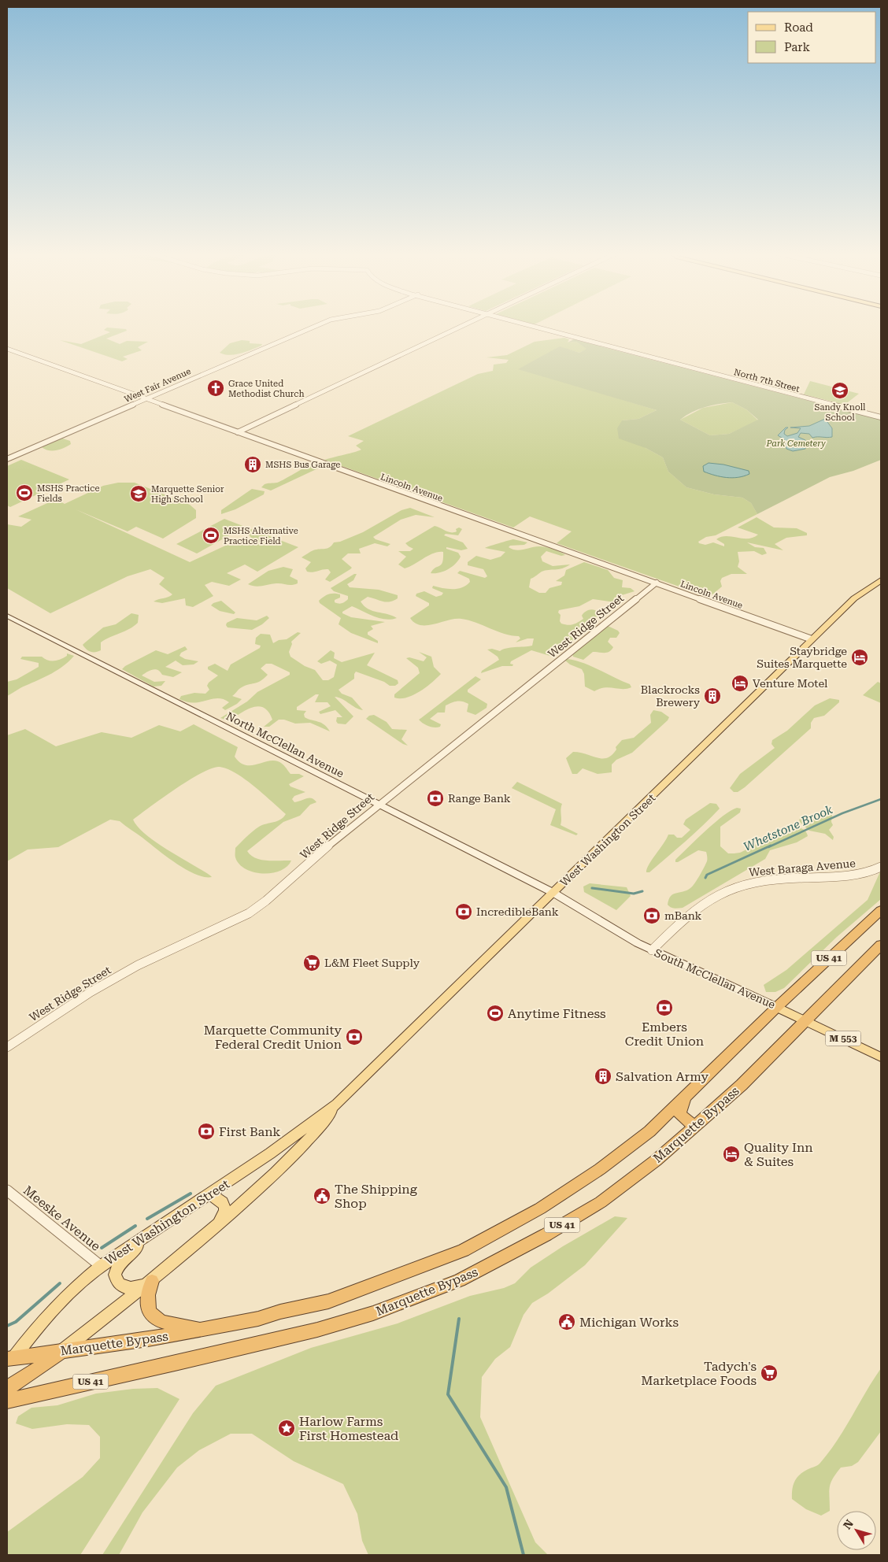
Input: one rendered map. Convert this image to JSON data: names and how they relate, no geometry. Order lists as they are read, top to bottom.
{
  "streets": {
    "highway": ["US 41", "Marquette Bypass"],
    "main road": [
      "North McClellan Avenue",
      "West Washington Street",
      "South McClellan Avenue",
      "M 553"
    ],
    "street": [
      "North 7th Street",
      "West Fair Avenue",
      "Lincoln Avenue",
      "West Ridge Street",
      "West Baraga Avenue",
      "Meeske Avenue"
    ]
  },
  "crossings": [
    ["West Fair Avenue", "Lincoln Avenue"],
    ["Lincoln Avenue", "West Ridge Street"],
    ["Lincoln Avenue", "West Washington Street"],
    ["West Ridge Street", "North McClellan Avenue"],
    ["North McClellan Avenue", "West Washington Street"],
    ["North McClellan Avenue", "South McClellan Avenue"],
    ["West Washington Street", "South McClellan Avenue"],
    ["West Washington Street", "Marquette Bypass"],
    ["West Washington Street", "Meeske Avenue"],
    ["West Baraga Avenue", "South McClellan Avenue"],
    ["South McClellan Avenue", "Marquette Bypass"]
  ],
  "water": ["Whetstone Brook"],
  "parks": ["Park Cemetery"],
  "places": {
    "church": ["Grace United Methodist Church"],
    "school or university": ["Sandy Knoll School", "Marquette Senior High School"],
    "building": ["MSHS Bus Garage", "Blackrocks Brewery", "Salvation Army"],
    "sports": ["MSHS Practice Fields", "MSHS Alternative Practice Field", "Anytime Fitness"],
    "hotel": ["Staybridge Suites Marquette", "Venture Motel", "Quality Inn & Suites"],
    "bank": [
      "Range Bank",
      "IncredibleBank",
      "mBank",
      "Embers Credit Union",
      "Marquette Community Federal Credit Union",
      "First Bank"
    ],
    "supermarket": ["L&M Fleet Supply", "Tadych's Marketplace Foods"],
    "public building": ["The Shipping Shop", "Michigan Works"],
    "place": ["Harlow Farms First Homestead"]
  },
  "legend": ["Road", "Park"],
  "north": "top left"
}
